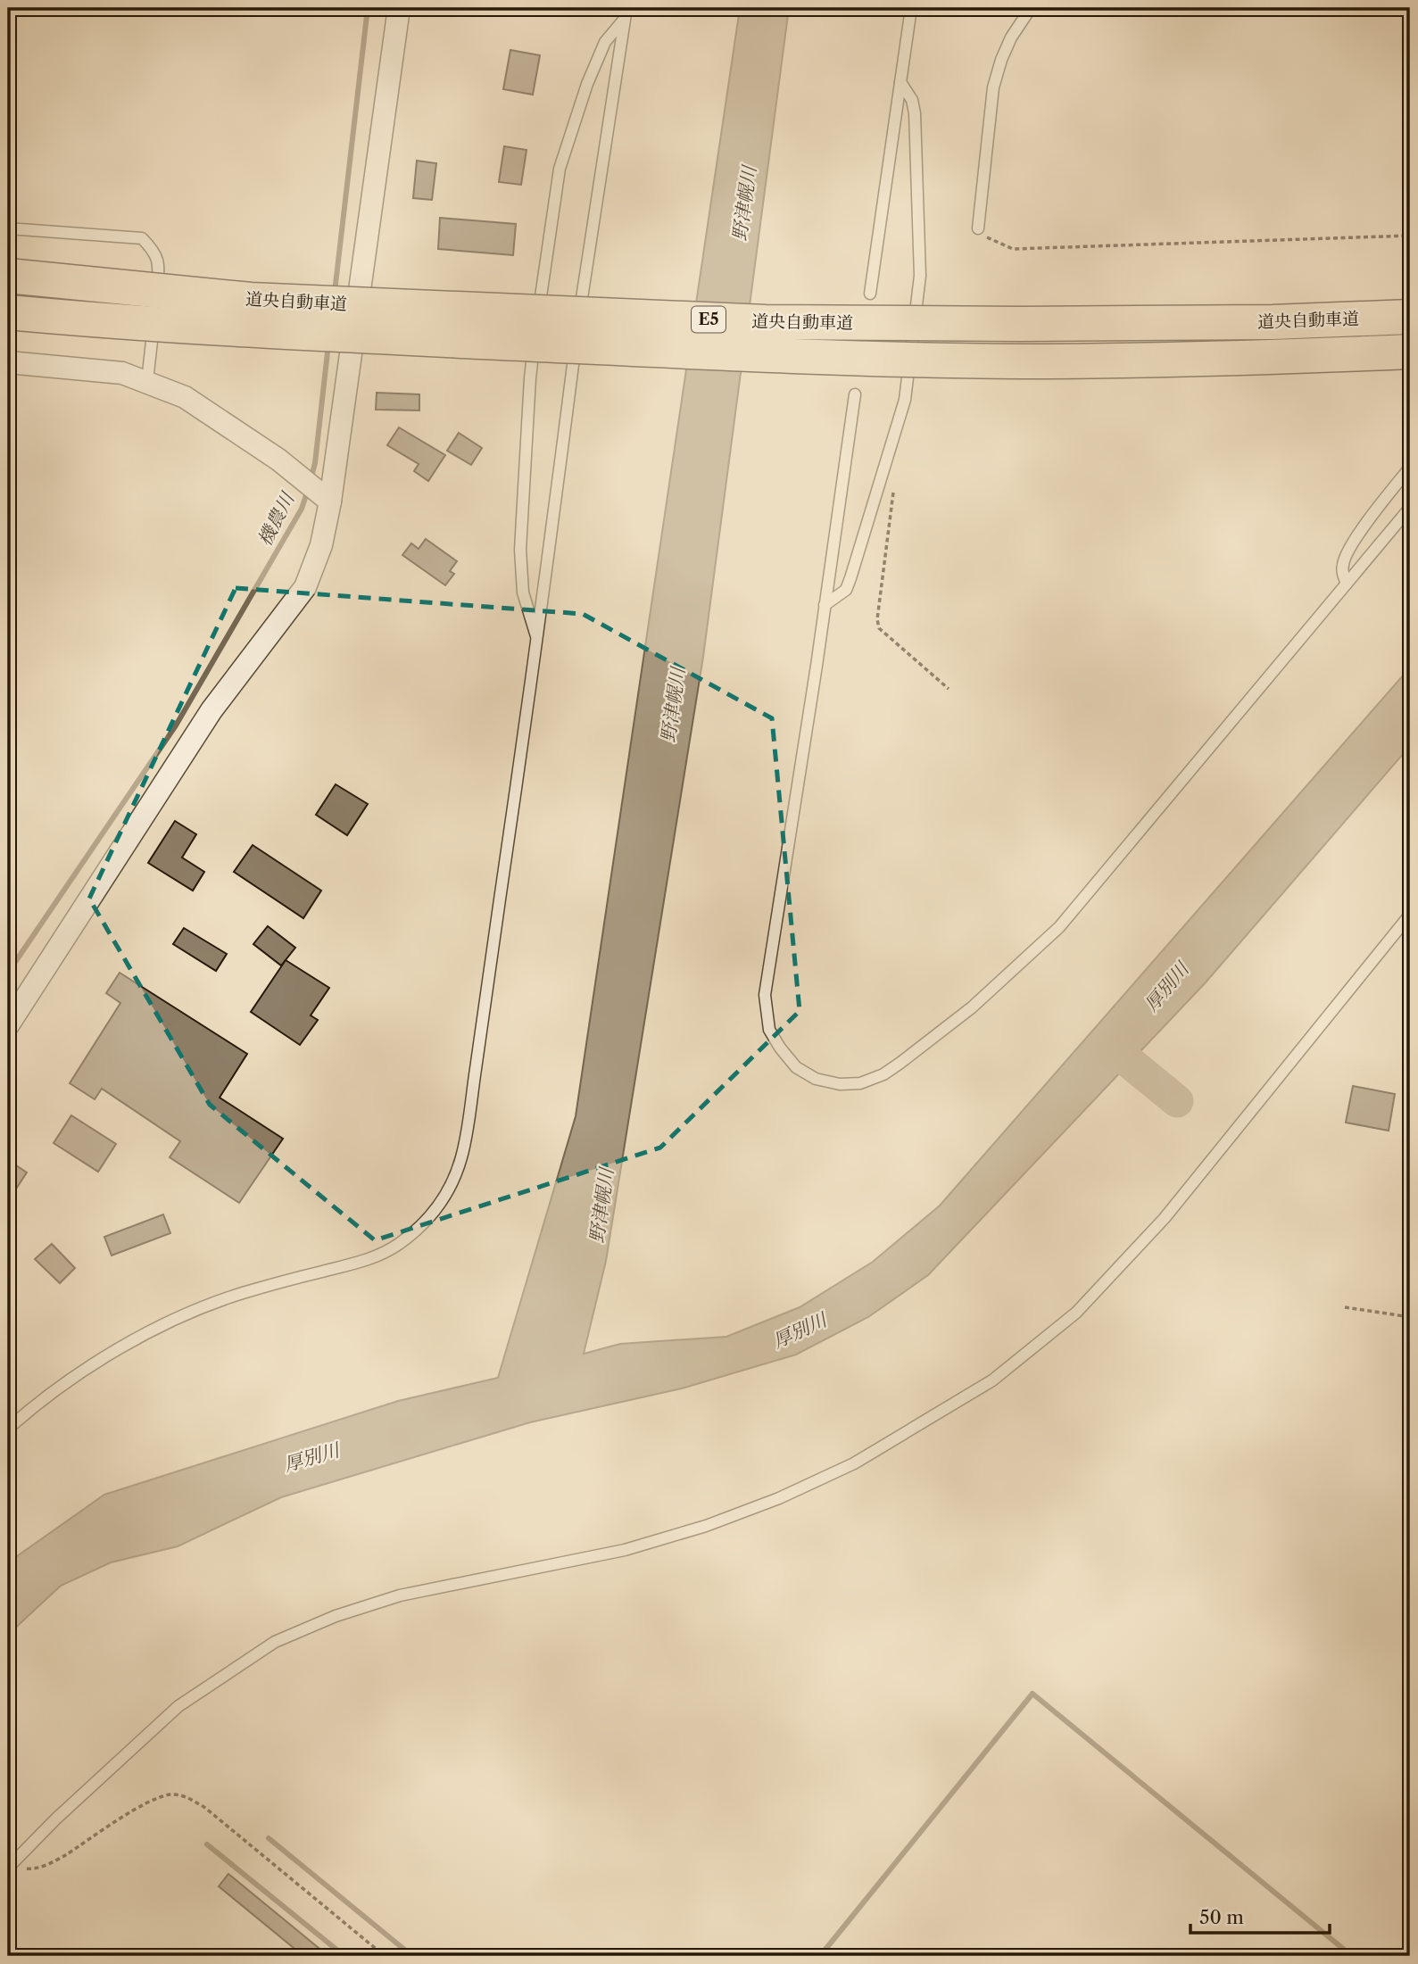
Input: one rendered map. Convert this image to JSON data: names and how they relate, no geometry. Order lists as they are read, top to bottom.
{
  "streets": {
    "highway": ["道央自動車道", "E5"]
  },
  "water": ["野津幌川", "機農川", "厚別川"],
  "scale_bar": "50 m"
}
